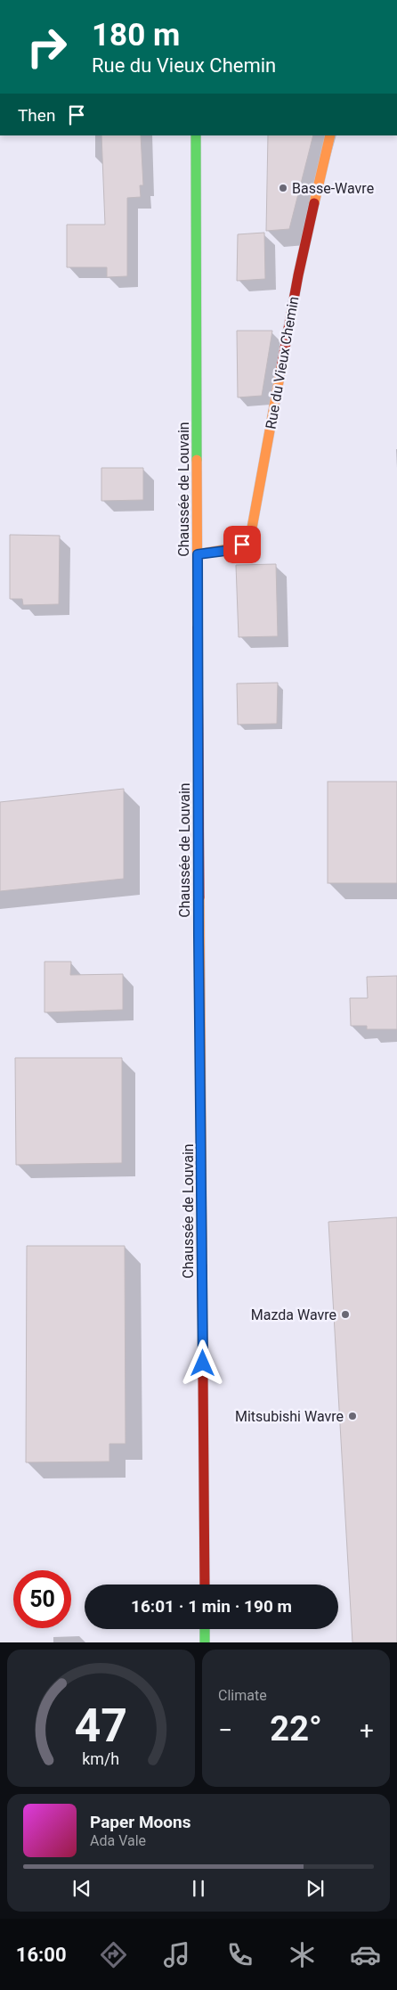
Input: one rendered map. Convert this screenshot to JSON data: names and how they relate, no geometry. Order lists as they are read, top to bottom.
{
  "streets": {
    "main road": ["Rue du Vieux Chemin", "Chaussée de Louvain"]
  },
  "crossings": [
    ["Rue du Vieux Chemin", "Chaussée de Louvain"]
  ],
  "places": ["Basse-Wavre", "Mazda Wavre", "Mitsubishi Wavre"],
  "page": {
    "turn": ["180 m", "Rue du Vieux Chemin"],
    "then": "Then",
    "limit": "50",
    "trip": "16:01 · 1 min · 190 m",
    "tile": "Climate",
    "heat": ["−", "22°", "+"],
    "song": ["Paper Moons", "Ada Vale"],
    "tabs": "16:00",
    "gauge": ["47", "km/h"]
  }
}
